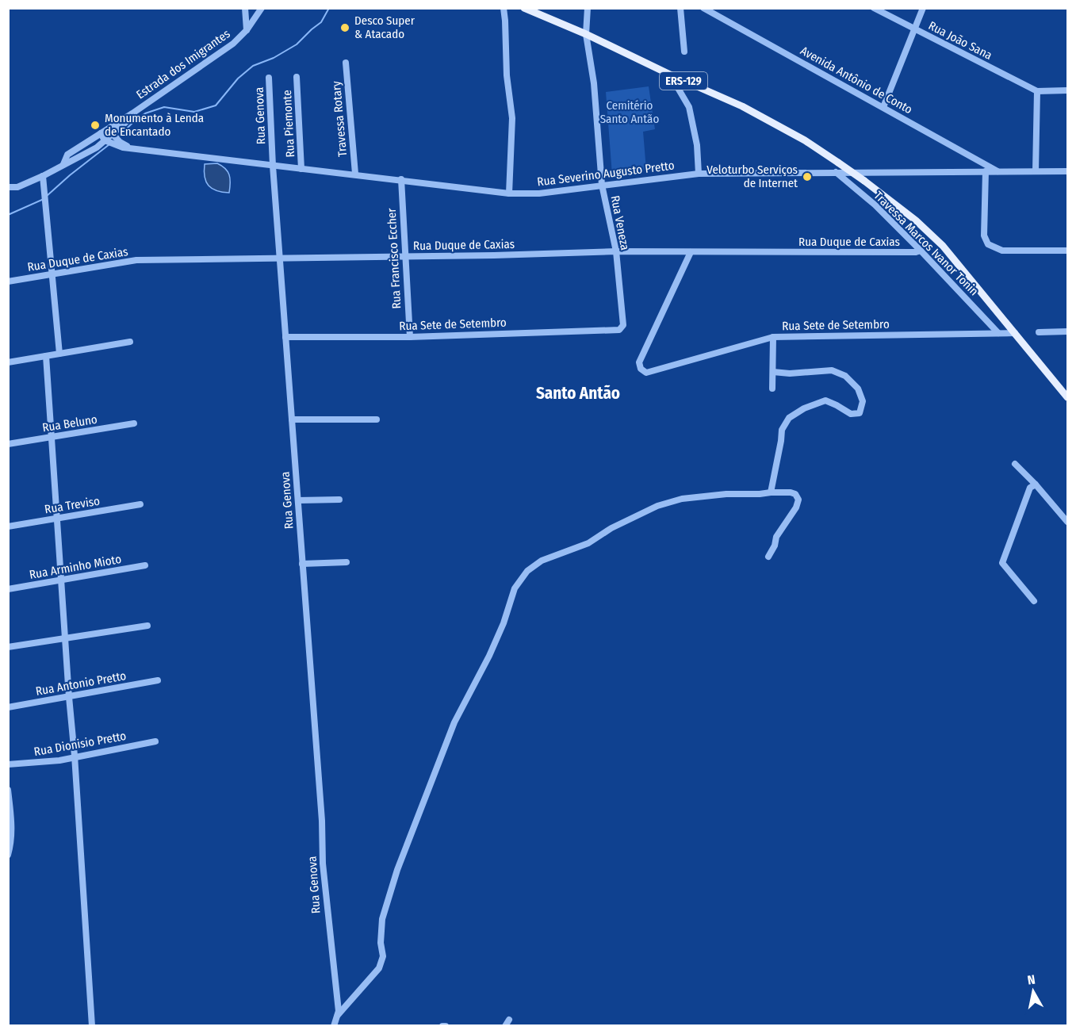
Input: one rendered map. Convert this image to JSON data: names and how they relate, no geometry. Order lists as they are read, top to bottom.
{
  "streets": {
    "main road": ["ERS-129"],
    "street": [
      "Rua João Sana",
      "Estrada dos Imigrantes",
      "Avenida Antônio de Conto",
      "Rua Genova",
      "Travessa Rotary",
      "Rua Piemonte",
      "Rua Severino Augusto Pretto",
      "Rua Veneza",
      "Rua Duque de Caxias",
      "Travessa Marcos Ivanor Tonin",
      "Rua Francisco Eccher",
      "Rua Sete de Setembro",
      "Rua Beluno",
      "Rua Treviso",
      "Rua Arminho Mioto",
      "Rua Antonio Pretto",
      "Rua Dionisio Pretto"
    ]
  },
  "crossings": [
    ["Estrada dos Imigrantes", "Rua Severino Augusto Pretto"],
    ["Avenida Antônio de Conto", "Rua Severino Augusto Pretto"],
    ["ERS-129", "Rua Veneza"],
    ["ERS-129", "Rua Sete de Setembro"],
    ["Rua Genova", "Rua Severino Augusto Pretto"],
    ["Rua Genova", "Rua Duque de Caxias"],
    ["Rua Genova", "Rua Sete de Setembro"],
    ["Travessa Rotary", "Rua Severino Augusto Pretto"],
    ["Rua Piemonte", "Rua Severino Augusto Pretto"],
    ["Rua Severino Augusto Pretto", "Rua Veneza"],
    ["Rua Severino Augusto Pretto", "Travessa Marcos Ivanor Tonin"],
    ["Rua Severino Augusto Pretto", "Rua Francisco Eccher"],
    ["Rua Veneza", "Rua Duque de Caxias"],
    ["Rua Veneza", "Rua Sete de Setembro"],
    ["Rua Duque de Caxias", "Travessa Marcos Ivanor Tonin"],
    ["Rua Duque de Caxias", "Rua Francisco Eccher"],
    ["Rua Duque de Caxias", "Rua Sete de Setembro"],
    ["Travessa Marcos Ivanor Tonin", "Rua Sete de Setembro"],
    ["Rua Francisco Eccher", "Rua Sete de Setembro"]
  ],
  "districts": ["Santo Antão"],
  "parks": ["Cemitério Santo Antão"],
  "places": ["Desco Super & Atacado", "Monumento à Lenda de Encantado", "Veloturbo Serviços de Internet"],
  "north": "top"
}
